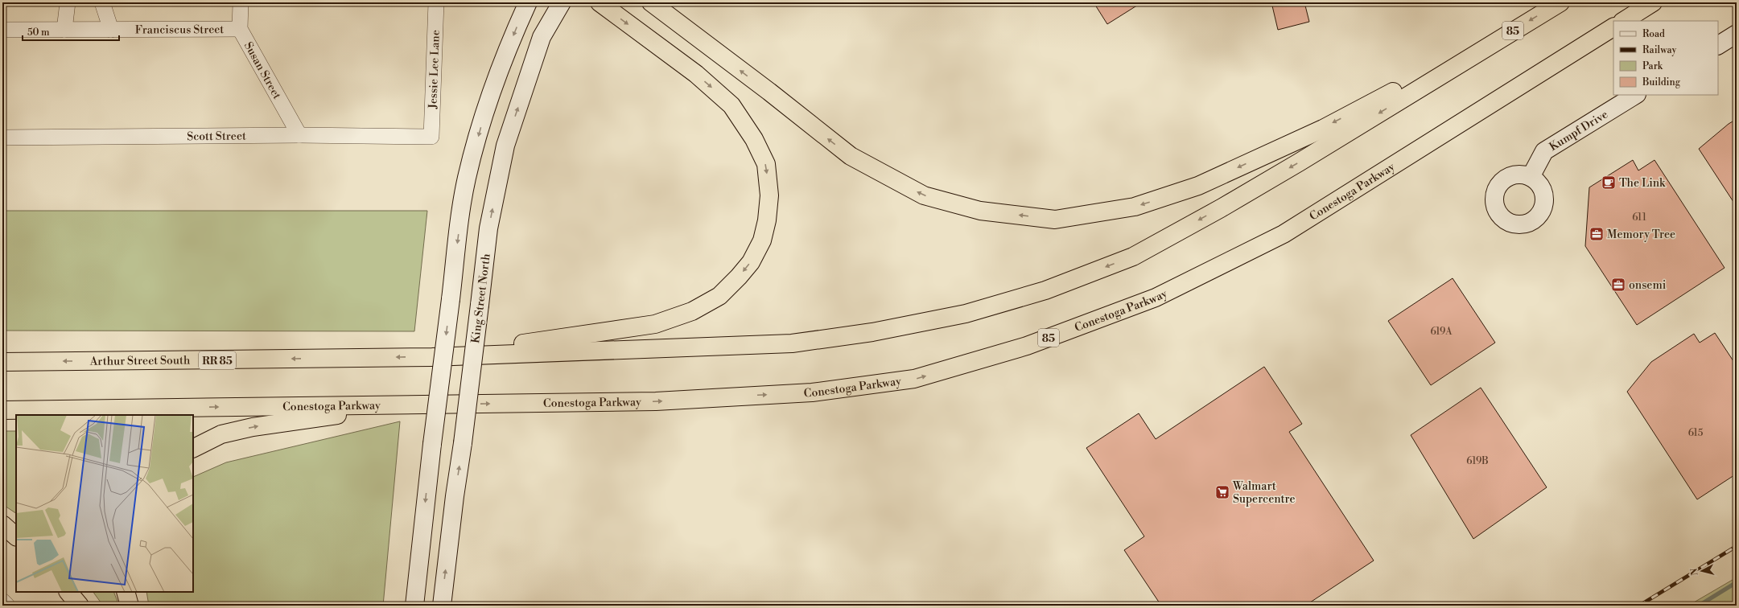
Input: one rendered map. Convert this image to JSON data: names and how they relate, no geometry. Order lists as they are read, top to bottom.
{
  "streets": {
    "highway": [
      "85",
      "Conestoga Parkway",
      "Arthur Street South",
      "RR 85"
    ],
    "main road": ["Kumpf Drive", "King Street North"],
    "street": [
      "Franciscus Street",
      "Jessie Lee Lane",
      "Susan Street",
      "Scott Street"
    ]
  },
  "crossings": [
    ["Franciscus Street", "Susan Street"],
    ["85", "Arthur Street South"],
    ["Jessie Lee Lane", "Scott Street"],
    ["Susan Street", "Scott Street"]
  ],
  "places": {
    "cafe": ["The Link"],
    "office": ["Memory Tree", "onsemi"],
    "supermarket": ["Walmart Supercentre"]
  },
  "house_numbers": [
    "611",
    "619A",
    "615",
    "619B"
  ],
  "legend": [
    "Road",
    "Railway",
    "Park",
    "Building"
  ],
  "scale_bar": "50 m",
  "north": "left"
}
